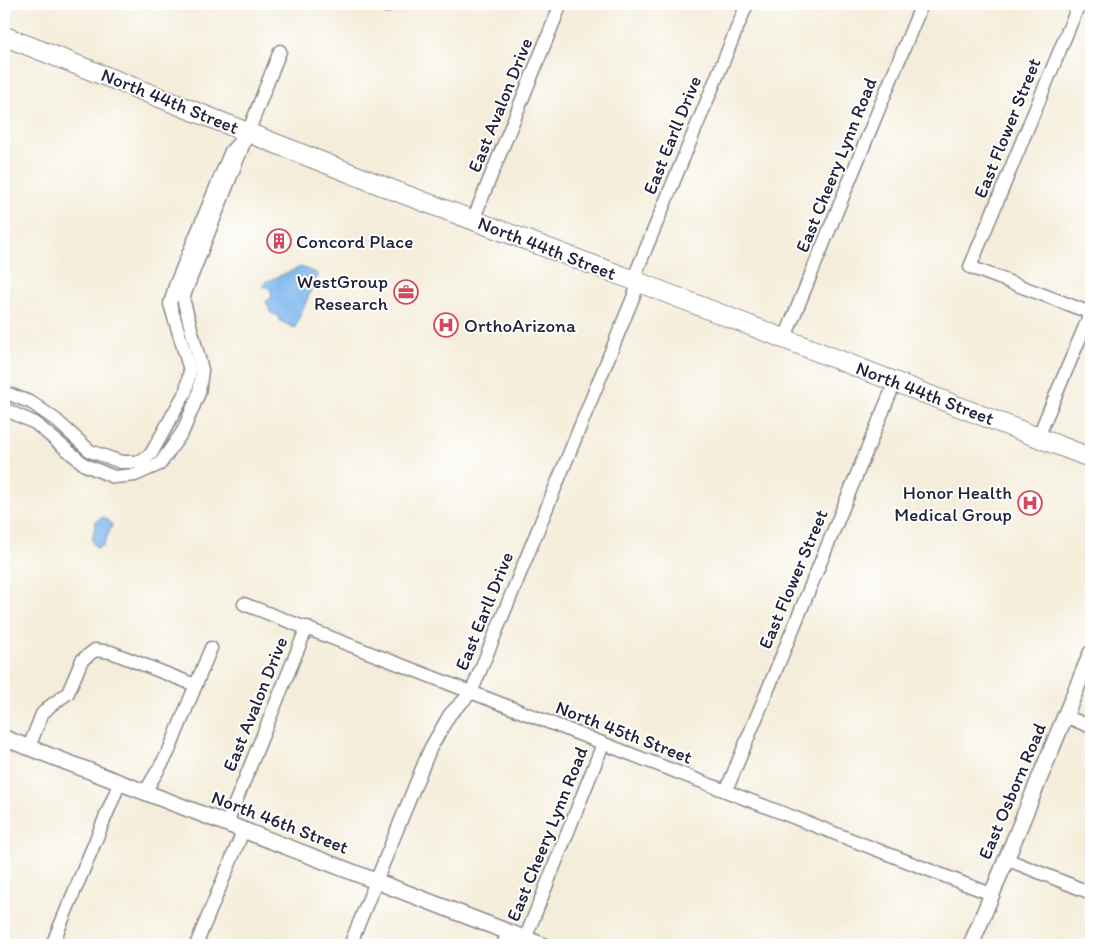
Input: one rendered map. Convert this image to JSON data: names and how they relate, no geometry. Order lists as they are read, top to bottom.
{
  "streets": {
    "main road": ["North 44th Street"],
    "street": [
      "East Avalon Drive",
      "East Flower Street",
      "East Earll Drive",
      "East Cheery Lynn Road",
      "North 45th Street",
      "East Osborn Road",
      "North 46th Street"
    ]
  },
  "crossings": [
    ["North 44th Street", "East Avalon Drive"],
    ["North 44th Street", "East Flower Street"],
    ["North 44th Street", "East Earll Drive"],
    ["North 44th Street", "East Cheery Lynn Road"],
    ["East Avalon Drive", "North 45th Street"],
    ["East Avalon Drive", "North 46th Street"],
    ["East Flower Street", "North 45th Street"],
    ["East Earll Drive", "North 45th Street"],
    ["East Earll Drive", "North 46th Street"],
    ["East Cheery Lynn Road", "North 45th Street"],
    ["East Cheery Lynn Road", "North 46th Street"],
    ["North 45th Street", "East Osborn Road"]
  ],
  "places": {
    "building": ["Concord Place"],
    "office": ["WestGroup Research"],
    "hospital": ["OrthoArizona", "Honor Health Medical Group"]
  }
}
